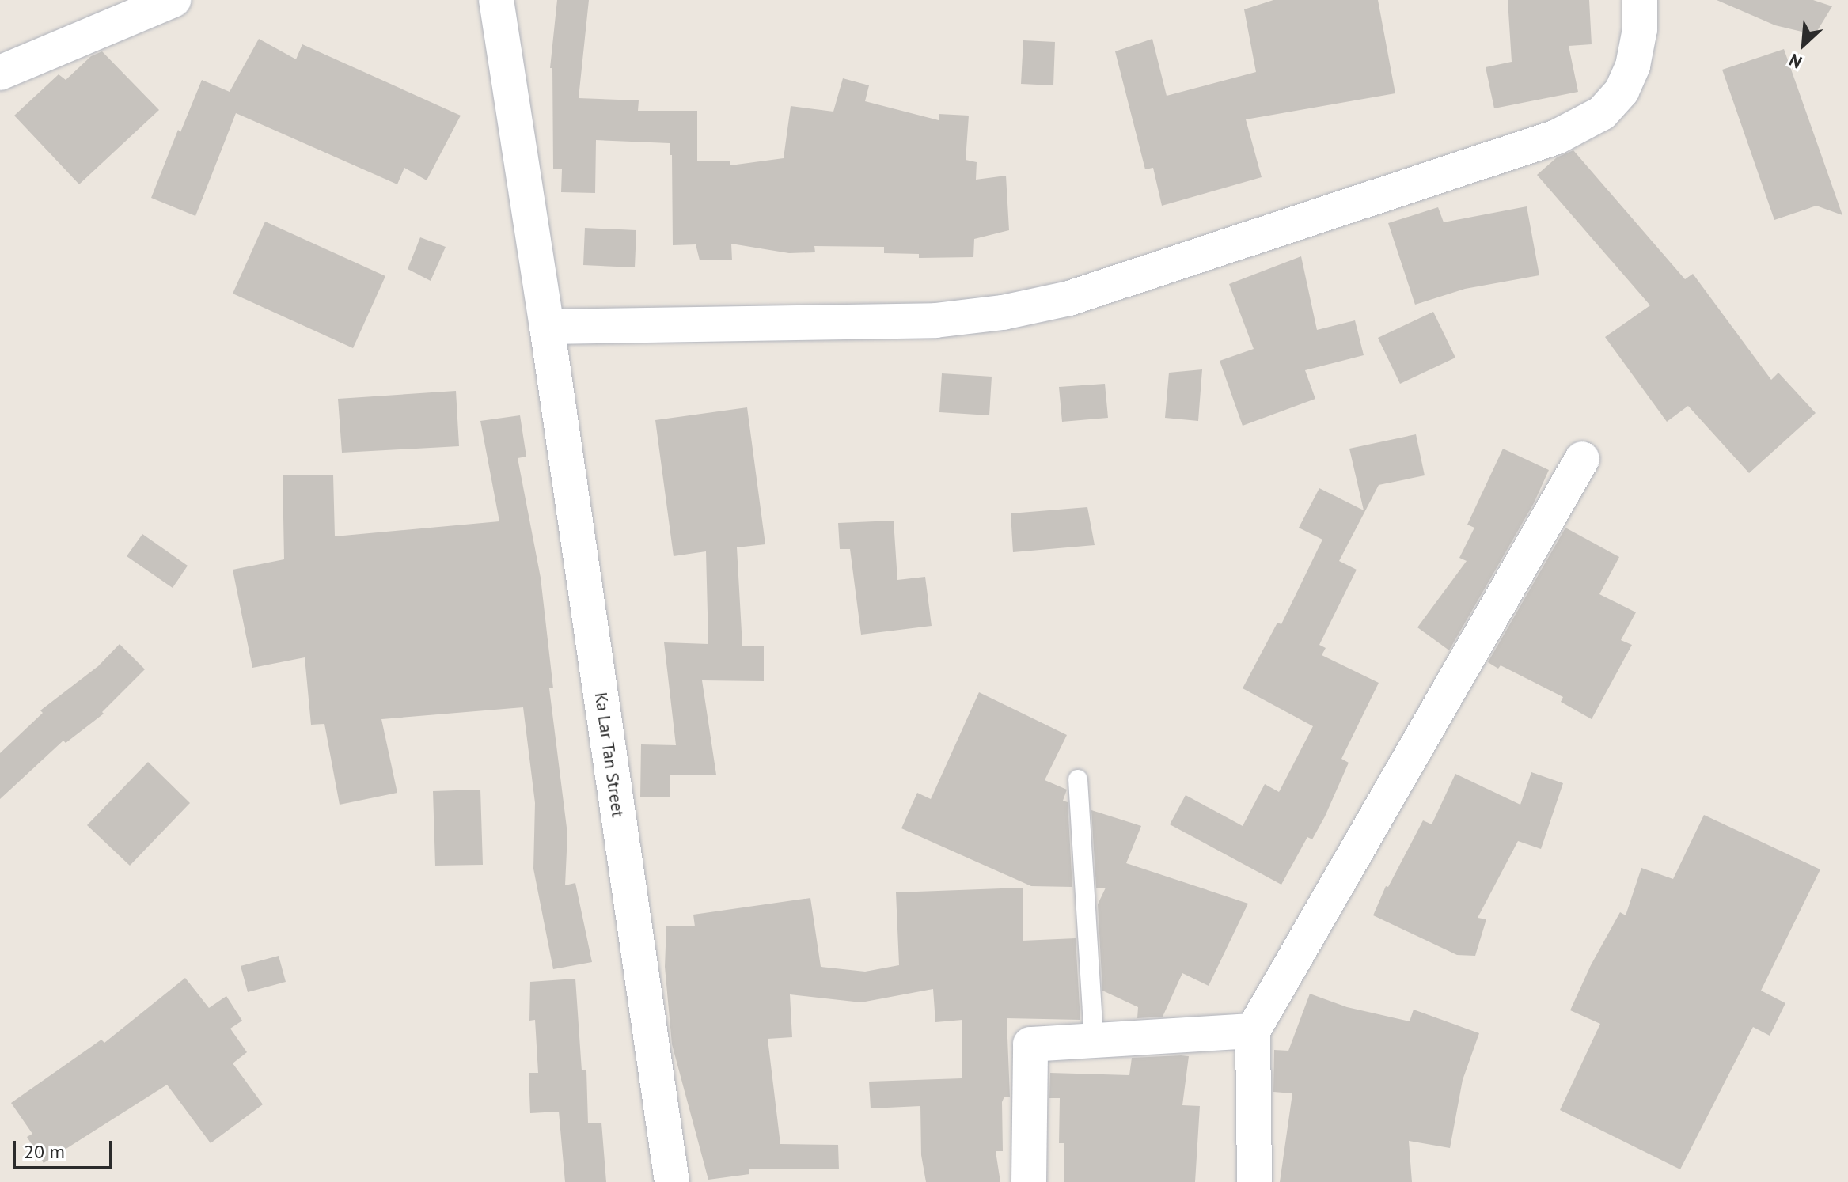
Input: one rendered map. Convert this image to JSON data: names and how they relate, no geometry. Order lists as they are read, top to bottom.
{
  "streets": {
    "street": ["Ka Lar Tan Street"]
  },
  "scale_bar": "20 m",
  "north": "bottom left"
}
